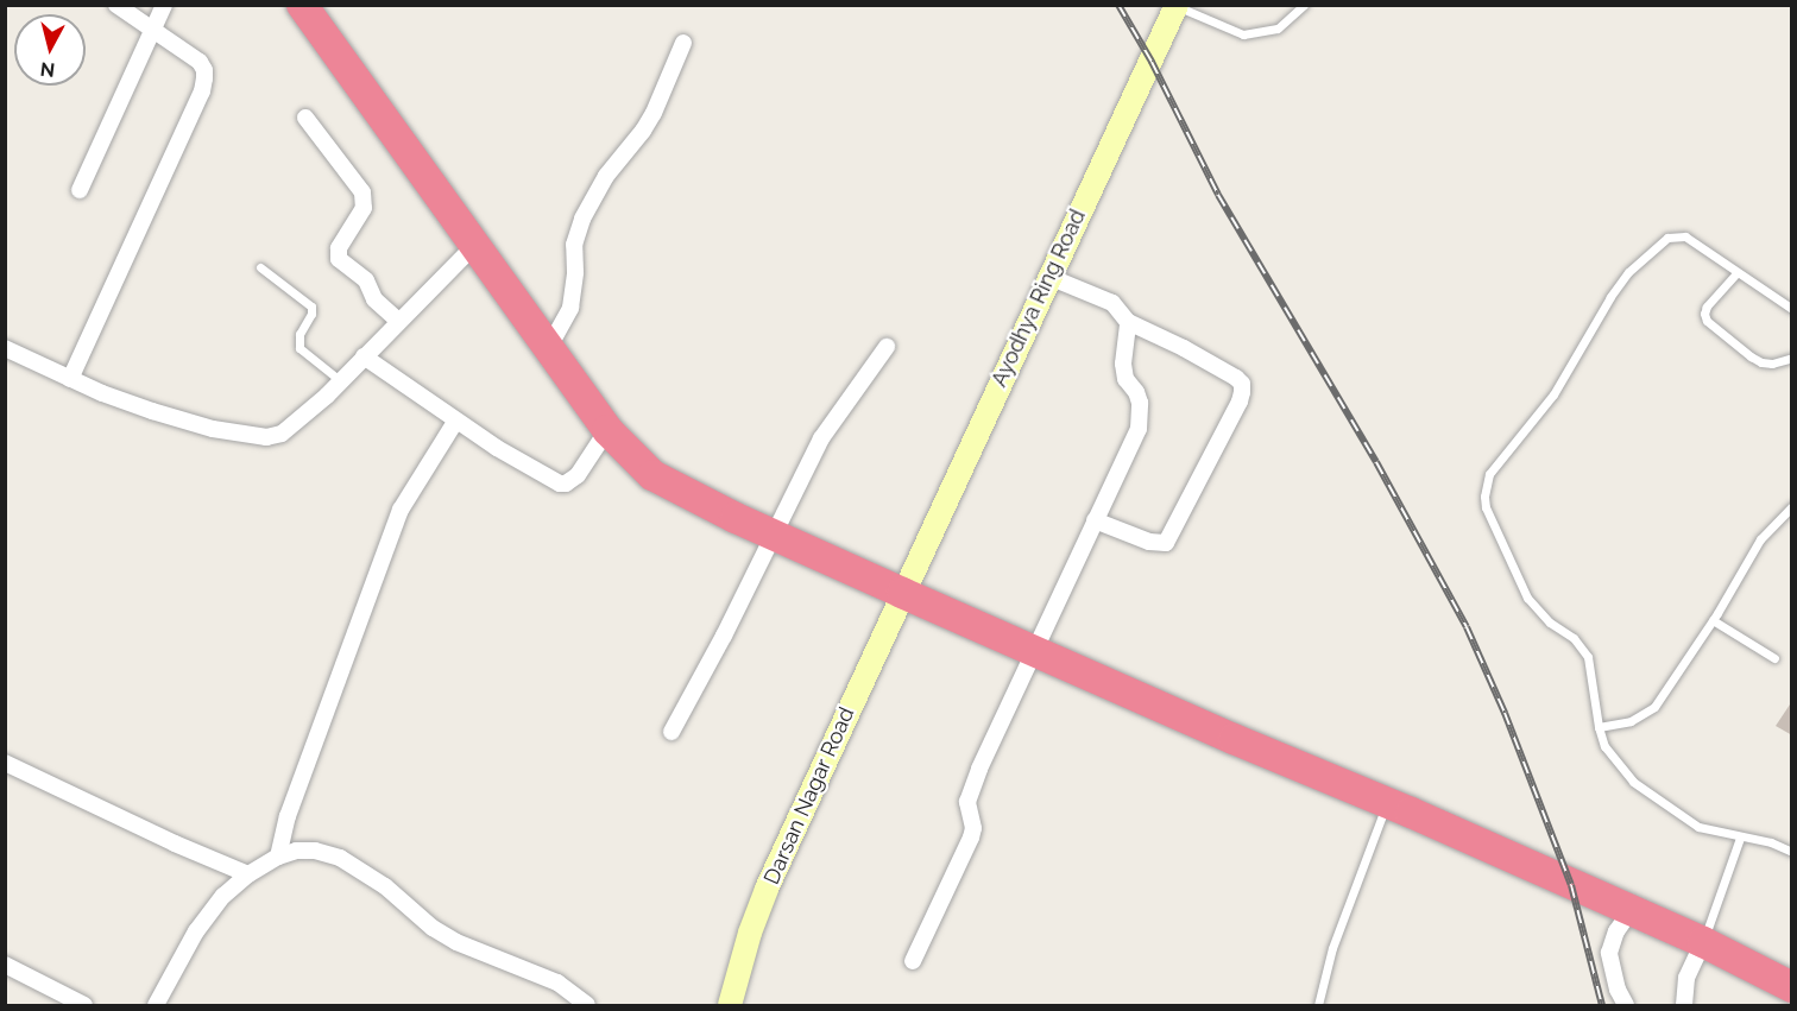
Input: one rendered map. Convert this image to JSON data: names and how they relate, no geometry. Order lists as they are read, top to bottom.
{
  "streets": {
    "street": ["Ayodhya Ring Road", "Darsan Nagar Road"]
  },
  "crossings": [
    ["Ayodhya Ring Road", "Darsan Nagar Road"]
  ],
  "north": "bottom"
}
